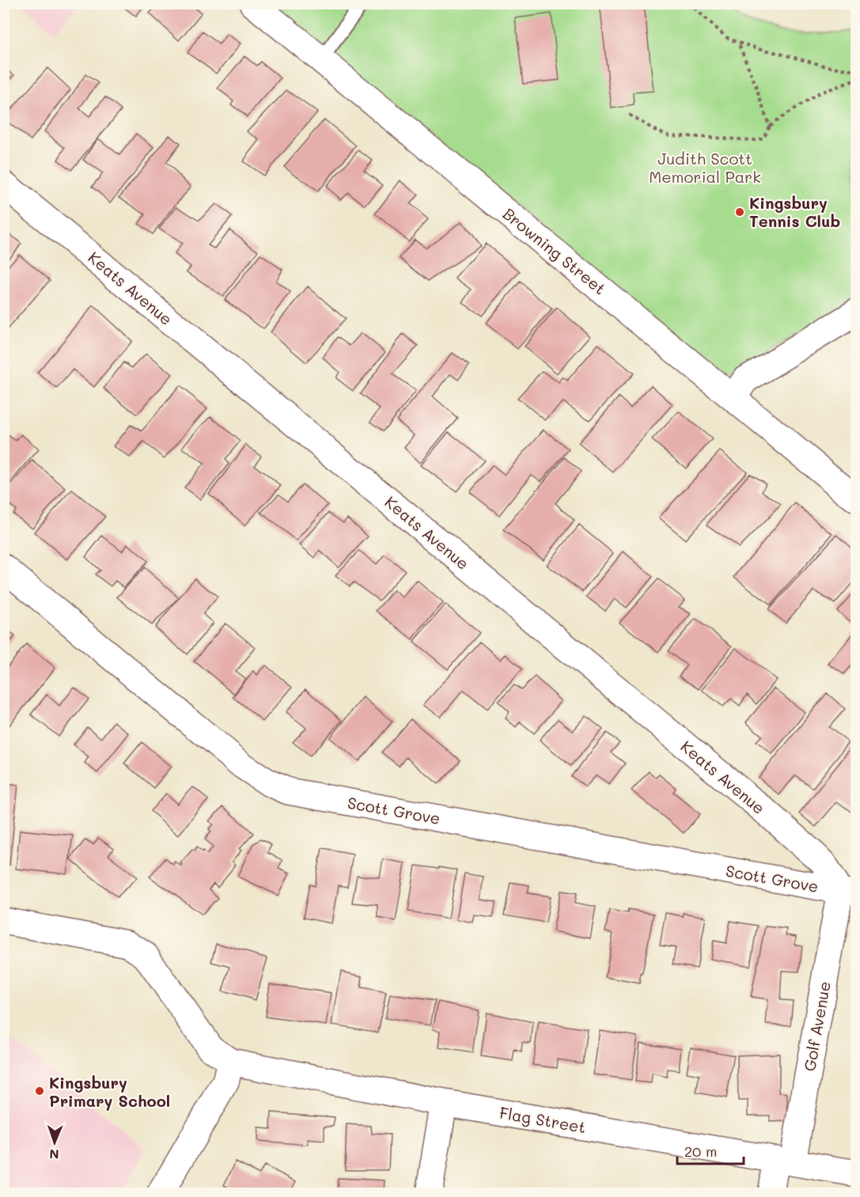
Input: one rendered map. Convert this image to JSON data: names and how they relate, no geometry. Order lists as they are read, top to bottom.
{
  "streets": {
    "street": [
      "Browning Street",
      "Keats Avenue",
      "Scott Grove",
      "Golf Avenue",
      "Flag Street"
    ]
  },
  "crossings": [
    ["Keats Avenue", "Scott Grove"],
    ["Keats Avenue", "Golf Avenue"],
    ["Scott Grove", "Golf Avenue"],
    ["Golf Avenue", "Flag Street"]
  ],
  "parks": ["Judith Scott Memorial Park"],
  "places": ["Kingsbury Tennis Club", "Kingsbury Primary School"],
  "scale_bar": "20 m",
  "north": "bottom"
}
